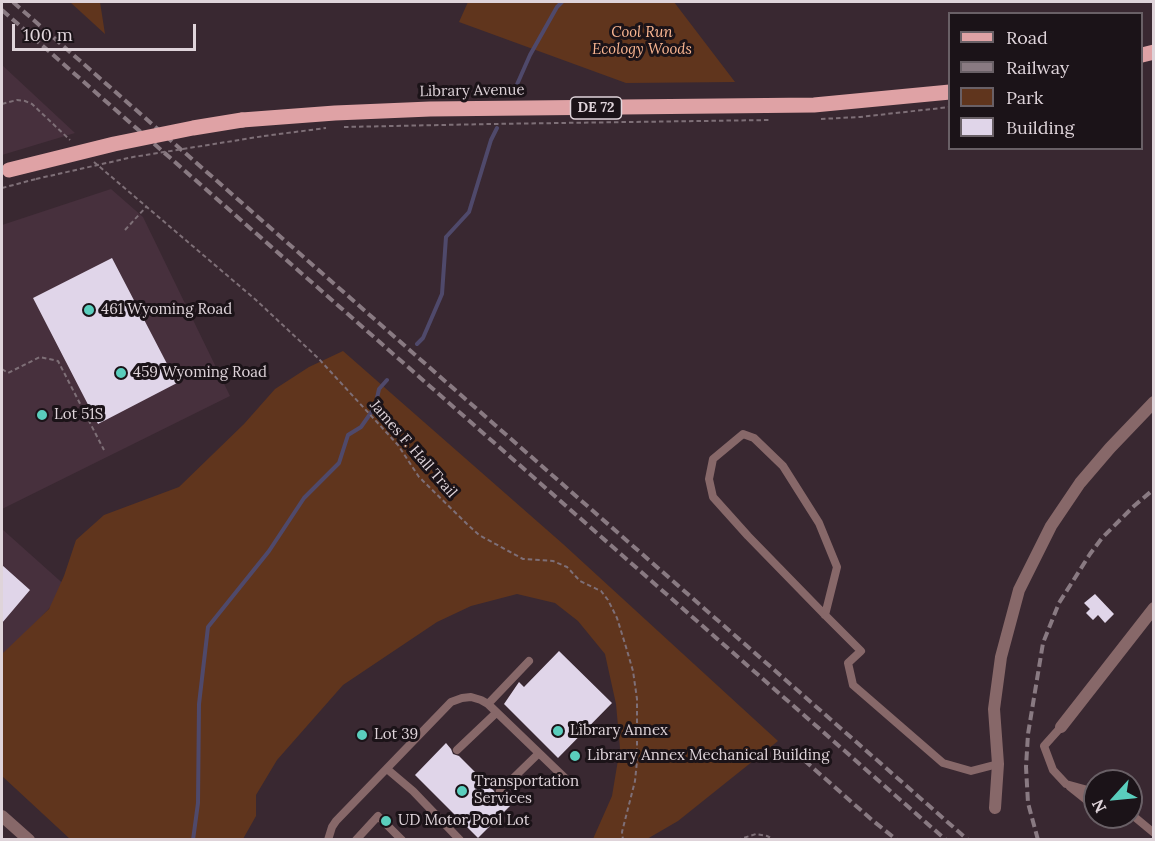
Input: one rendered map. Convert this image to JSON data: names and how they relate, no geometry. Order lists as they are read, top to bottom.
{
  "streets": {
    "main road": ["Library Avenue", "DE 72"],
    "path": ["James F. Hall Trail"]
  },
  "parks": ["Cool Run Ecology Woods"],
  "places": [
    "461 Wyoming Road",
    "459 Wyoming Road",
    "Lot 51S",
    "Library Annex",
    "Lot 39",
    "Library Annex Mechanical Building",
    "Transportation Services",
    "UD Motor Pool Lot"
  ],
  "legend": [
    "Road",
    "Railway",
    "Park",
    "Building"
  ],
  "scale_bar": "100 m",
  "north": "bottom left"
}
